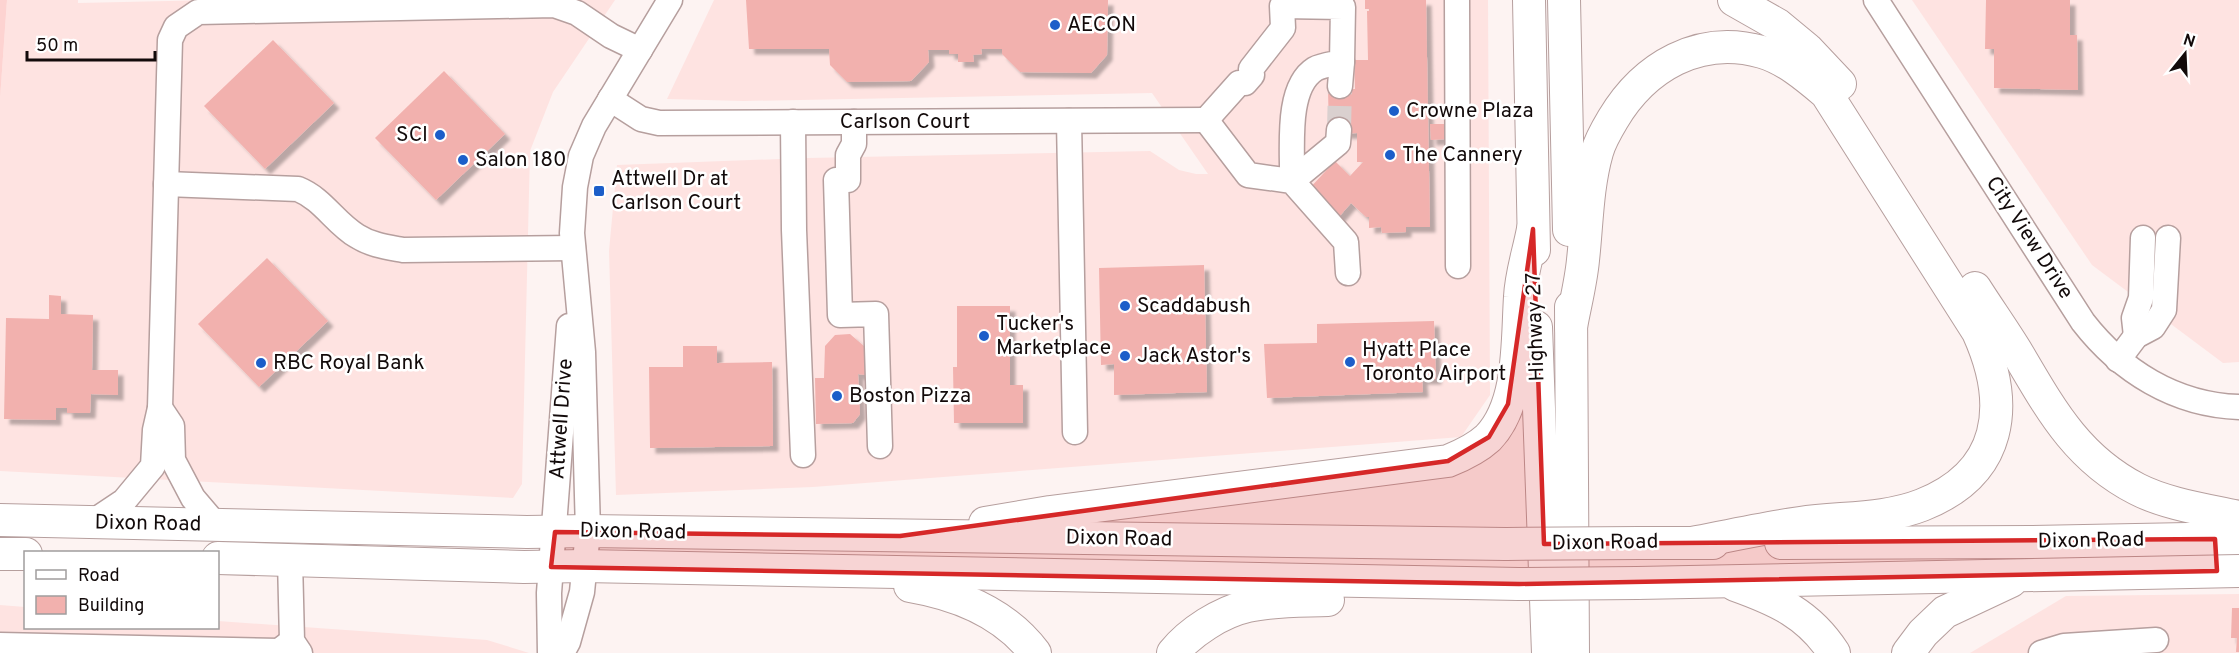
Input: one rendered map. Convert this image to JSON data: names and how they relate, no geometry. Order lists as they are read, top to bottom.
{
  "streets": {
    "main road": ["Highway 27", "Dixon Road"],
    "street": ["Carlson Court", "City View Drive", "Attwell Drive"]
  },
  "crossings": [
    ["Carlson Court", "Attwell Drive"],
    ["Attwell Drive", "Dixon Road"]
  ],
  "places": {
    "other": [
      "AECON",
      "Crowne Plaza",
      "SCI",
      "The Cannery",
      "Salon 180",
      "Scaddabush",
      "Tucker's Marketplace",
      "Jack Astor's",
      "Hyatt Place Toronto Airport",
      "RBC Royal Bank",
      "Boston Pizza"
    ],
    "transit": ["Attwell Dr at Carlson Court"]
  },
  "legend": ["Road", "Building"],
  "scale_bar": "50 m",
  "north": "top"
}
